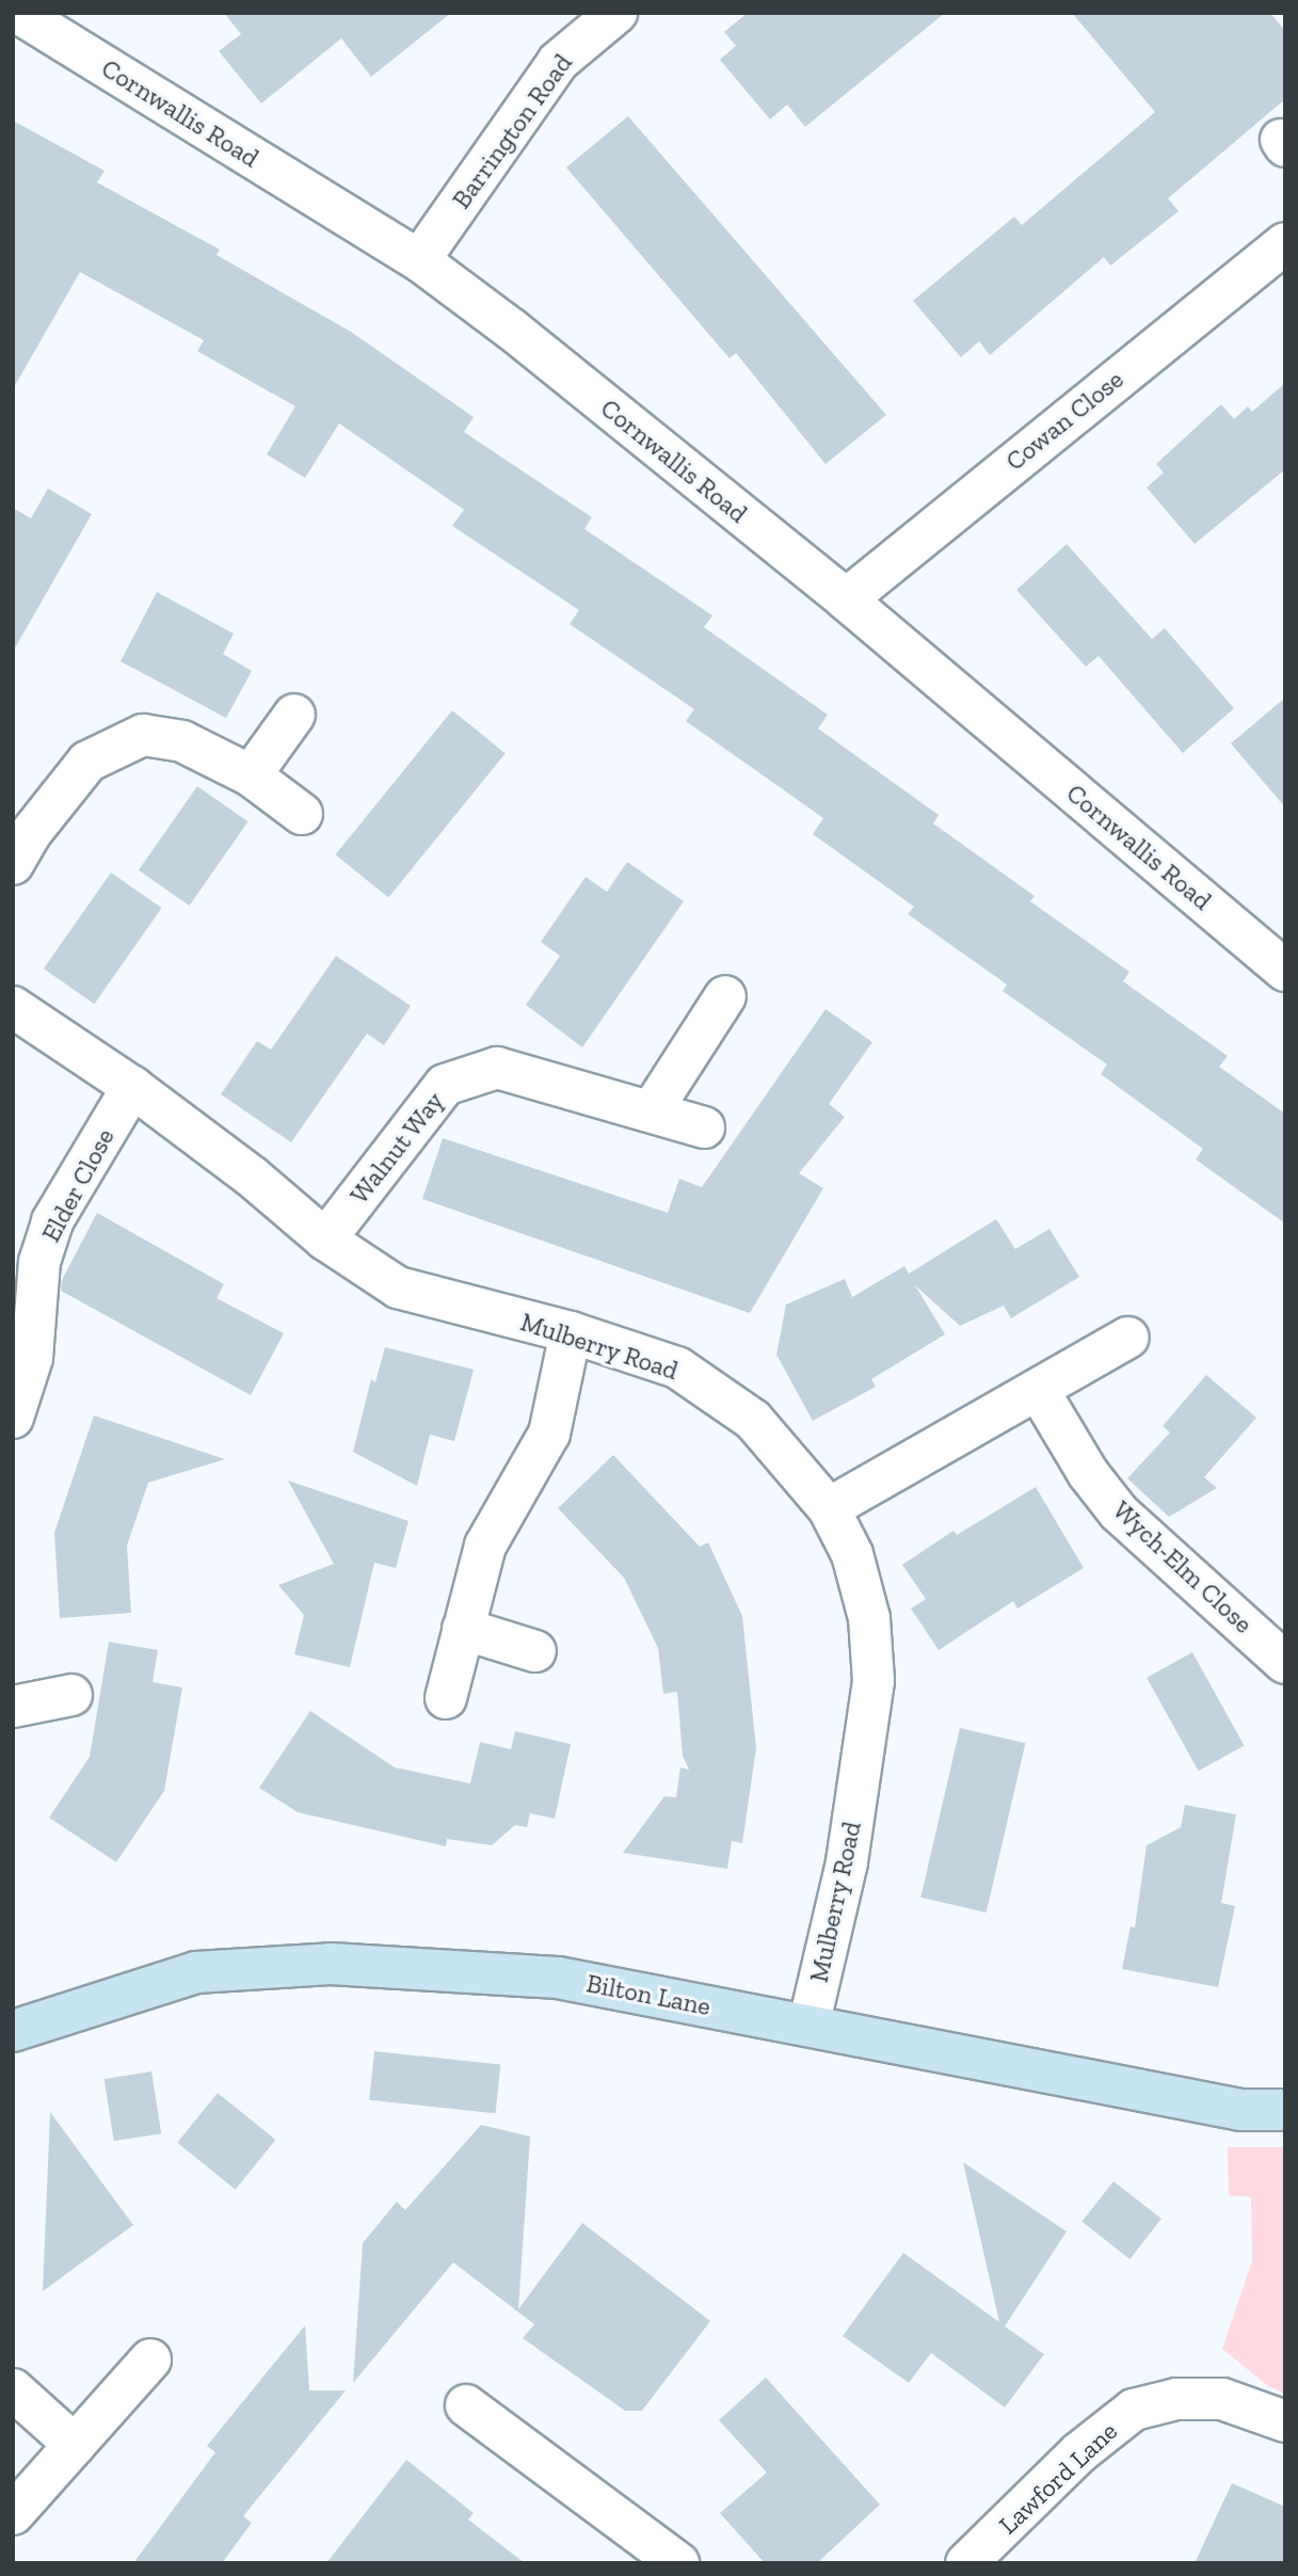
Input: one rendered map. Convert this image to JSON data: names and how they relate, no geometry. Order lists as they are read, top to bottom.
{
  "streets": {
    "street": [
      "Cornwallis Road",
      "Barrington Road",
      "Cowan Close",
      "Walnut Way",
      "Elder Close",
      "Mulberry Road",
      "Wych-Elm Close",
      "Bilton Lane",
      "Lawford Lane"
    ]
  },
  "crossings": [
    ["Cornwallis Road", "Barrington Road"],
    ["Cornwallis Road", "Cowan Close"],
    ["Walnut Way", "Mulberry Road"],
    ["Elder Close", "Mulberry Road"],
    ["Mulberry Road", "Bilton Lane"]
  ]
}
